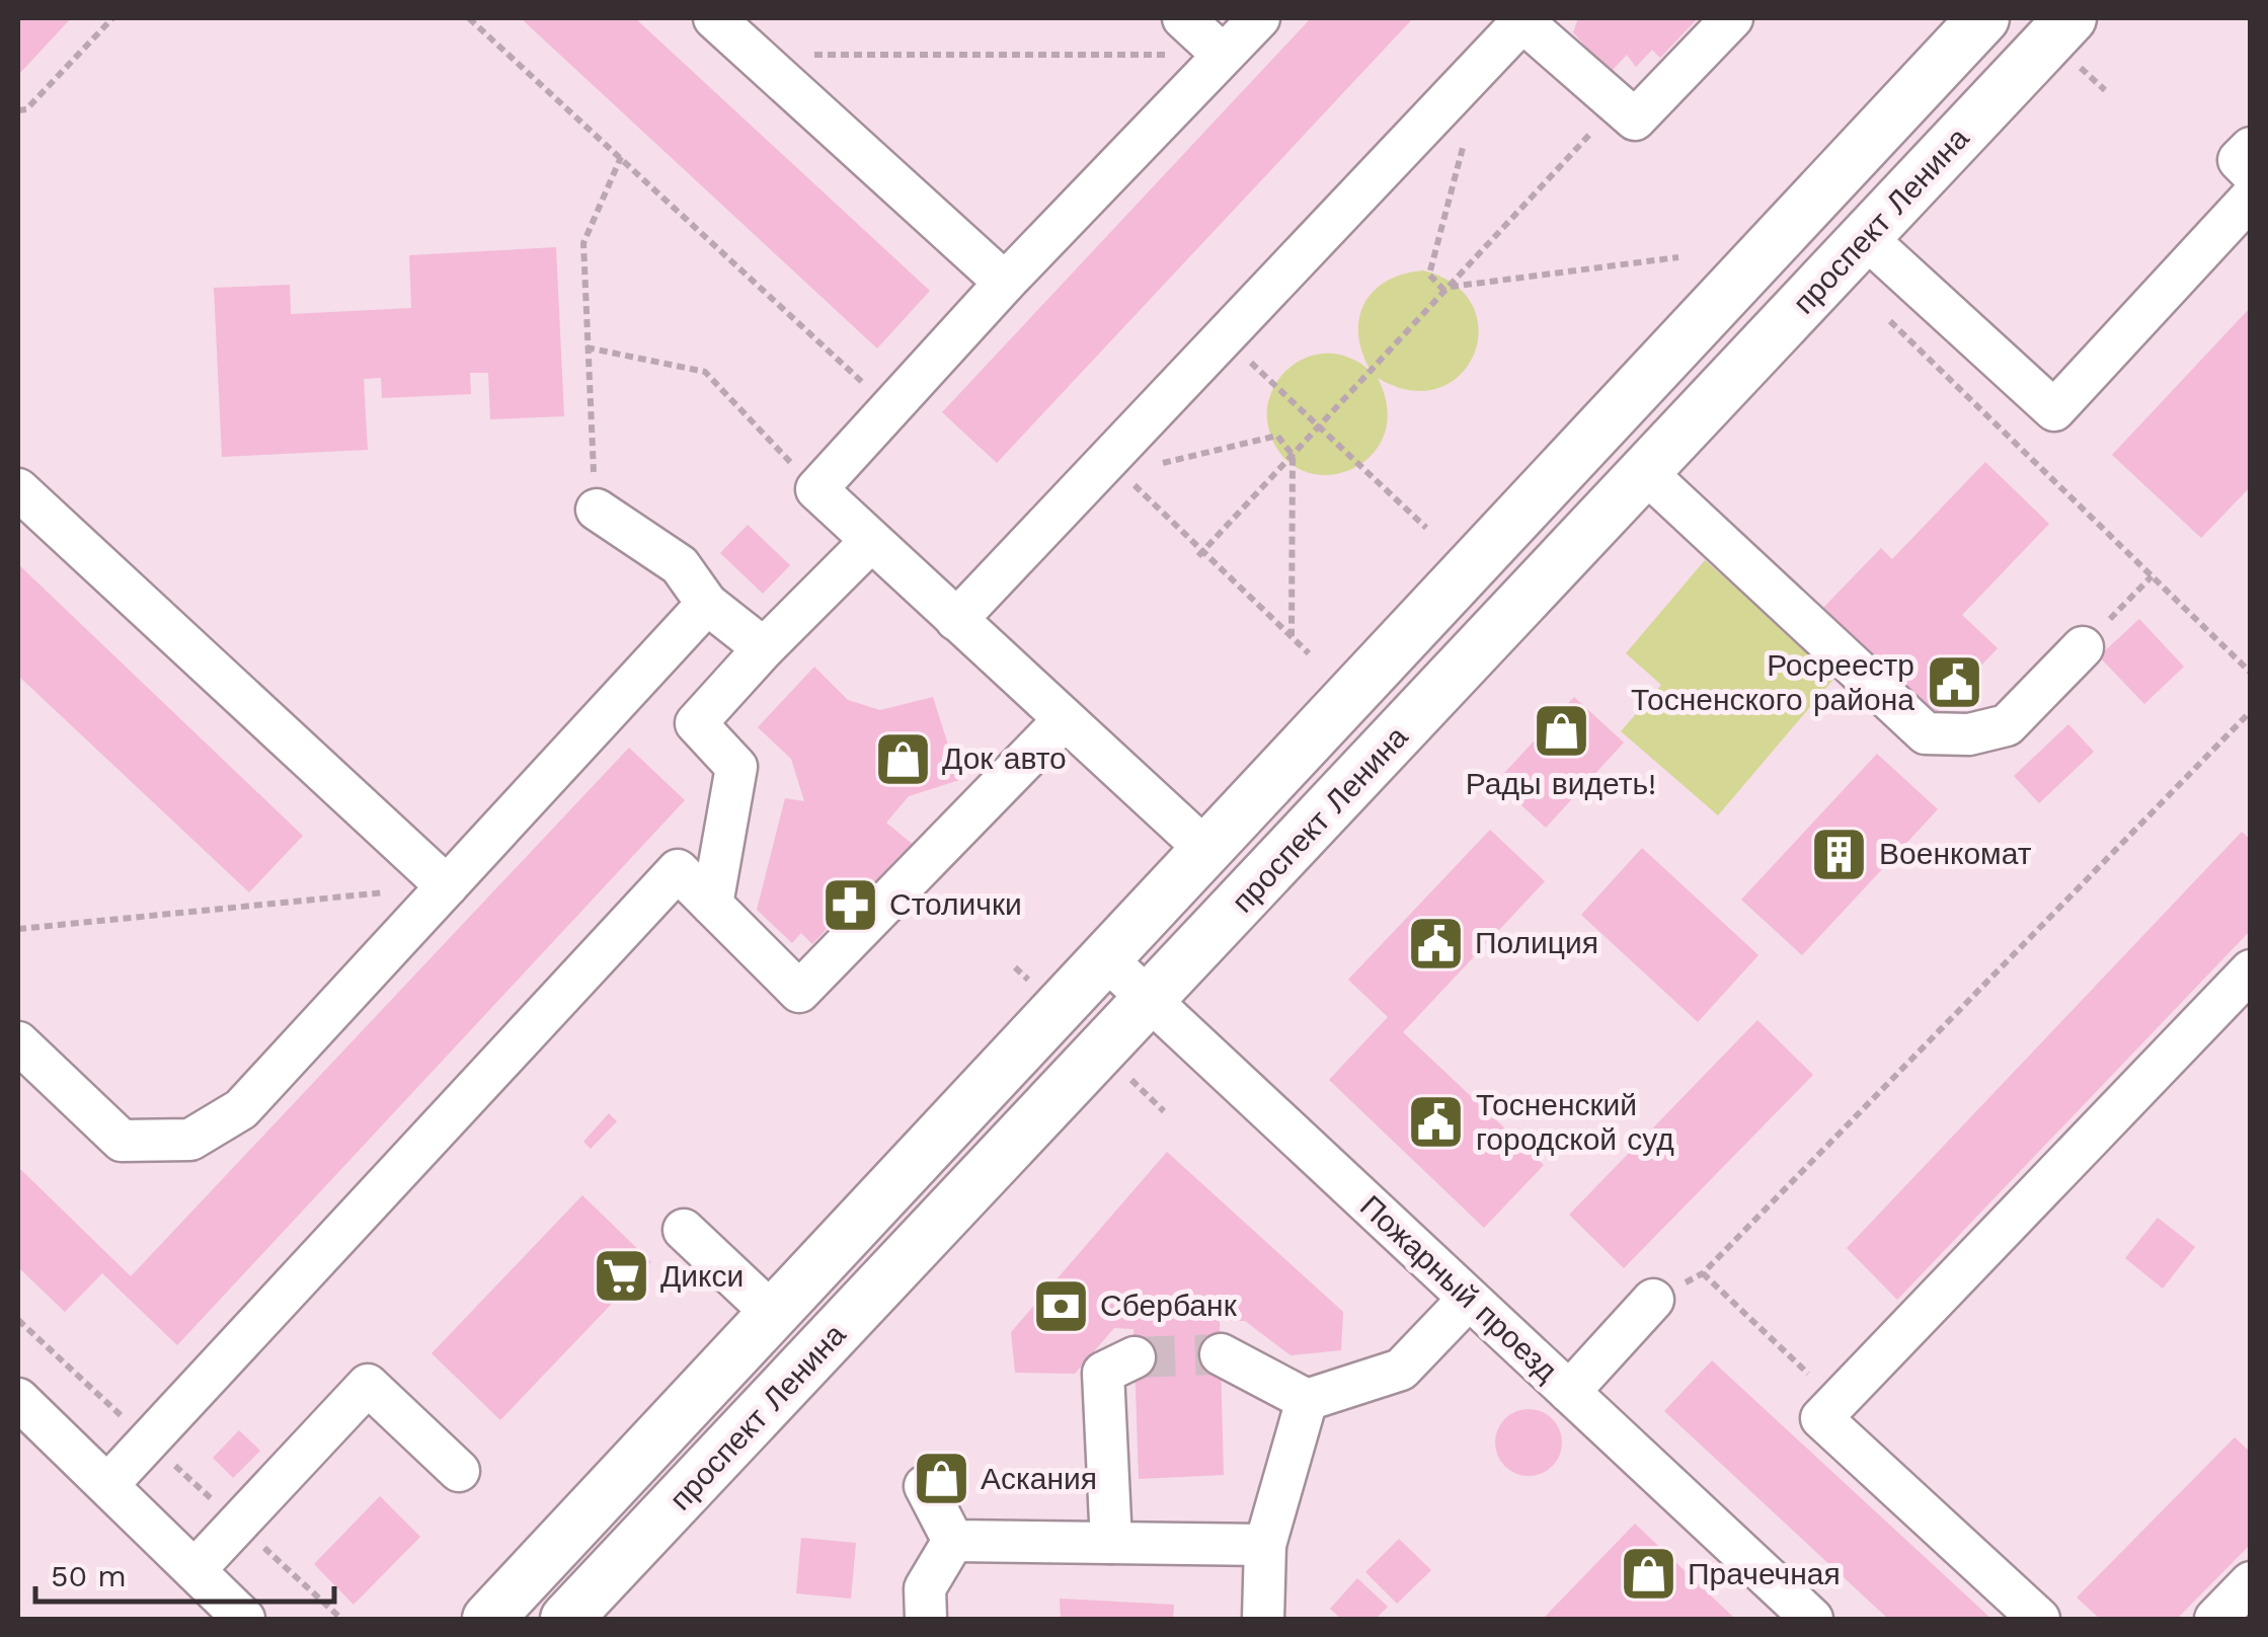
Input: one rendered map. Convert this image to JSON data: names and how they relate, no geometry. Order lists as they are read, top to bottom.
{
  "streets": {
    "main road": ["проспект Ленина"],
    "street": ["Пожарный проезд"]
  },
  "crossings": [
    ["проспект Ленина", "Пожарный проезд"]
  ],
  "places": {
    "public building": ["Росреестр Тосненского района", "Полиция", "Тосненский городской суд"],
    "shop": [
      "Рады видеть!",
      "Док авто",
      "Аскания",
      "Прачечная"
    ],
    "building": ["Военкомат"],
    "pharmacy": ["Столички"],
    "supermarket": ["Дикси"],
    "bank": ["Сбербанк"]
  },
  "scale_bar": "50 m"
}
